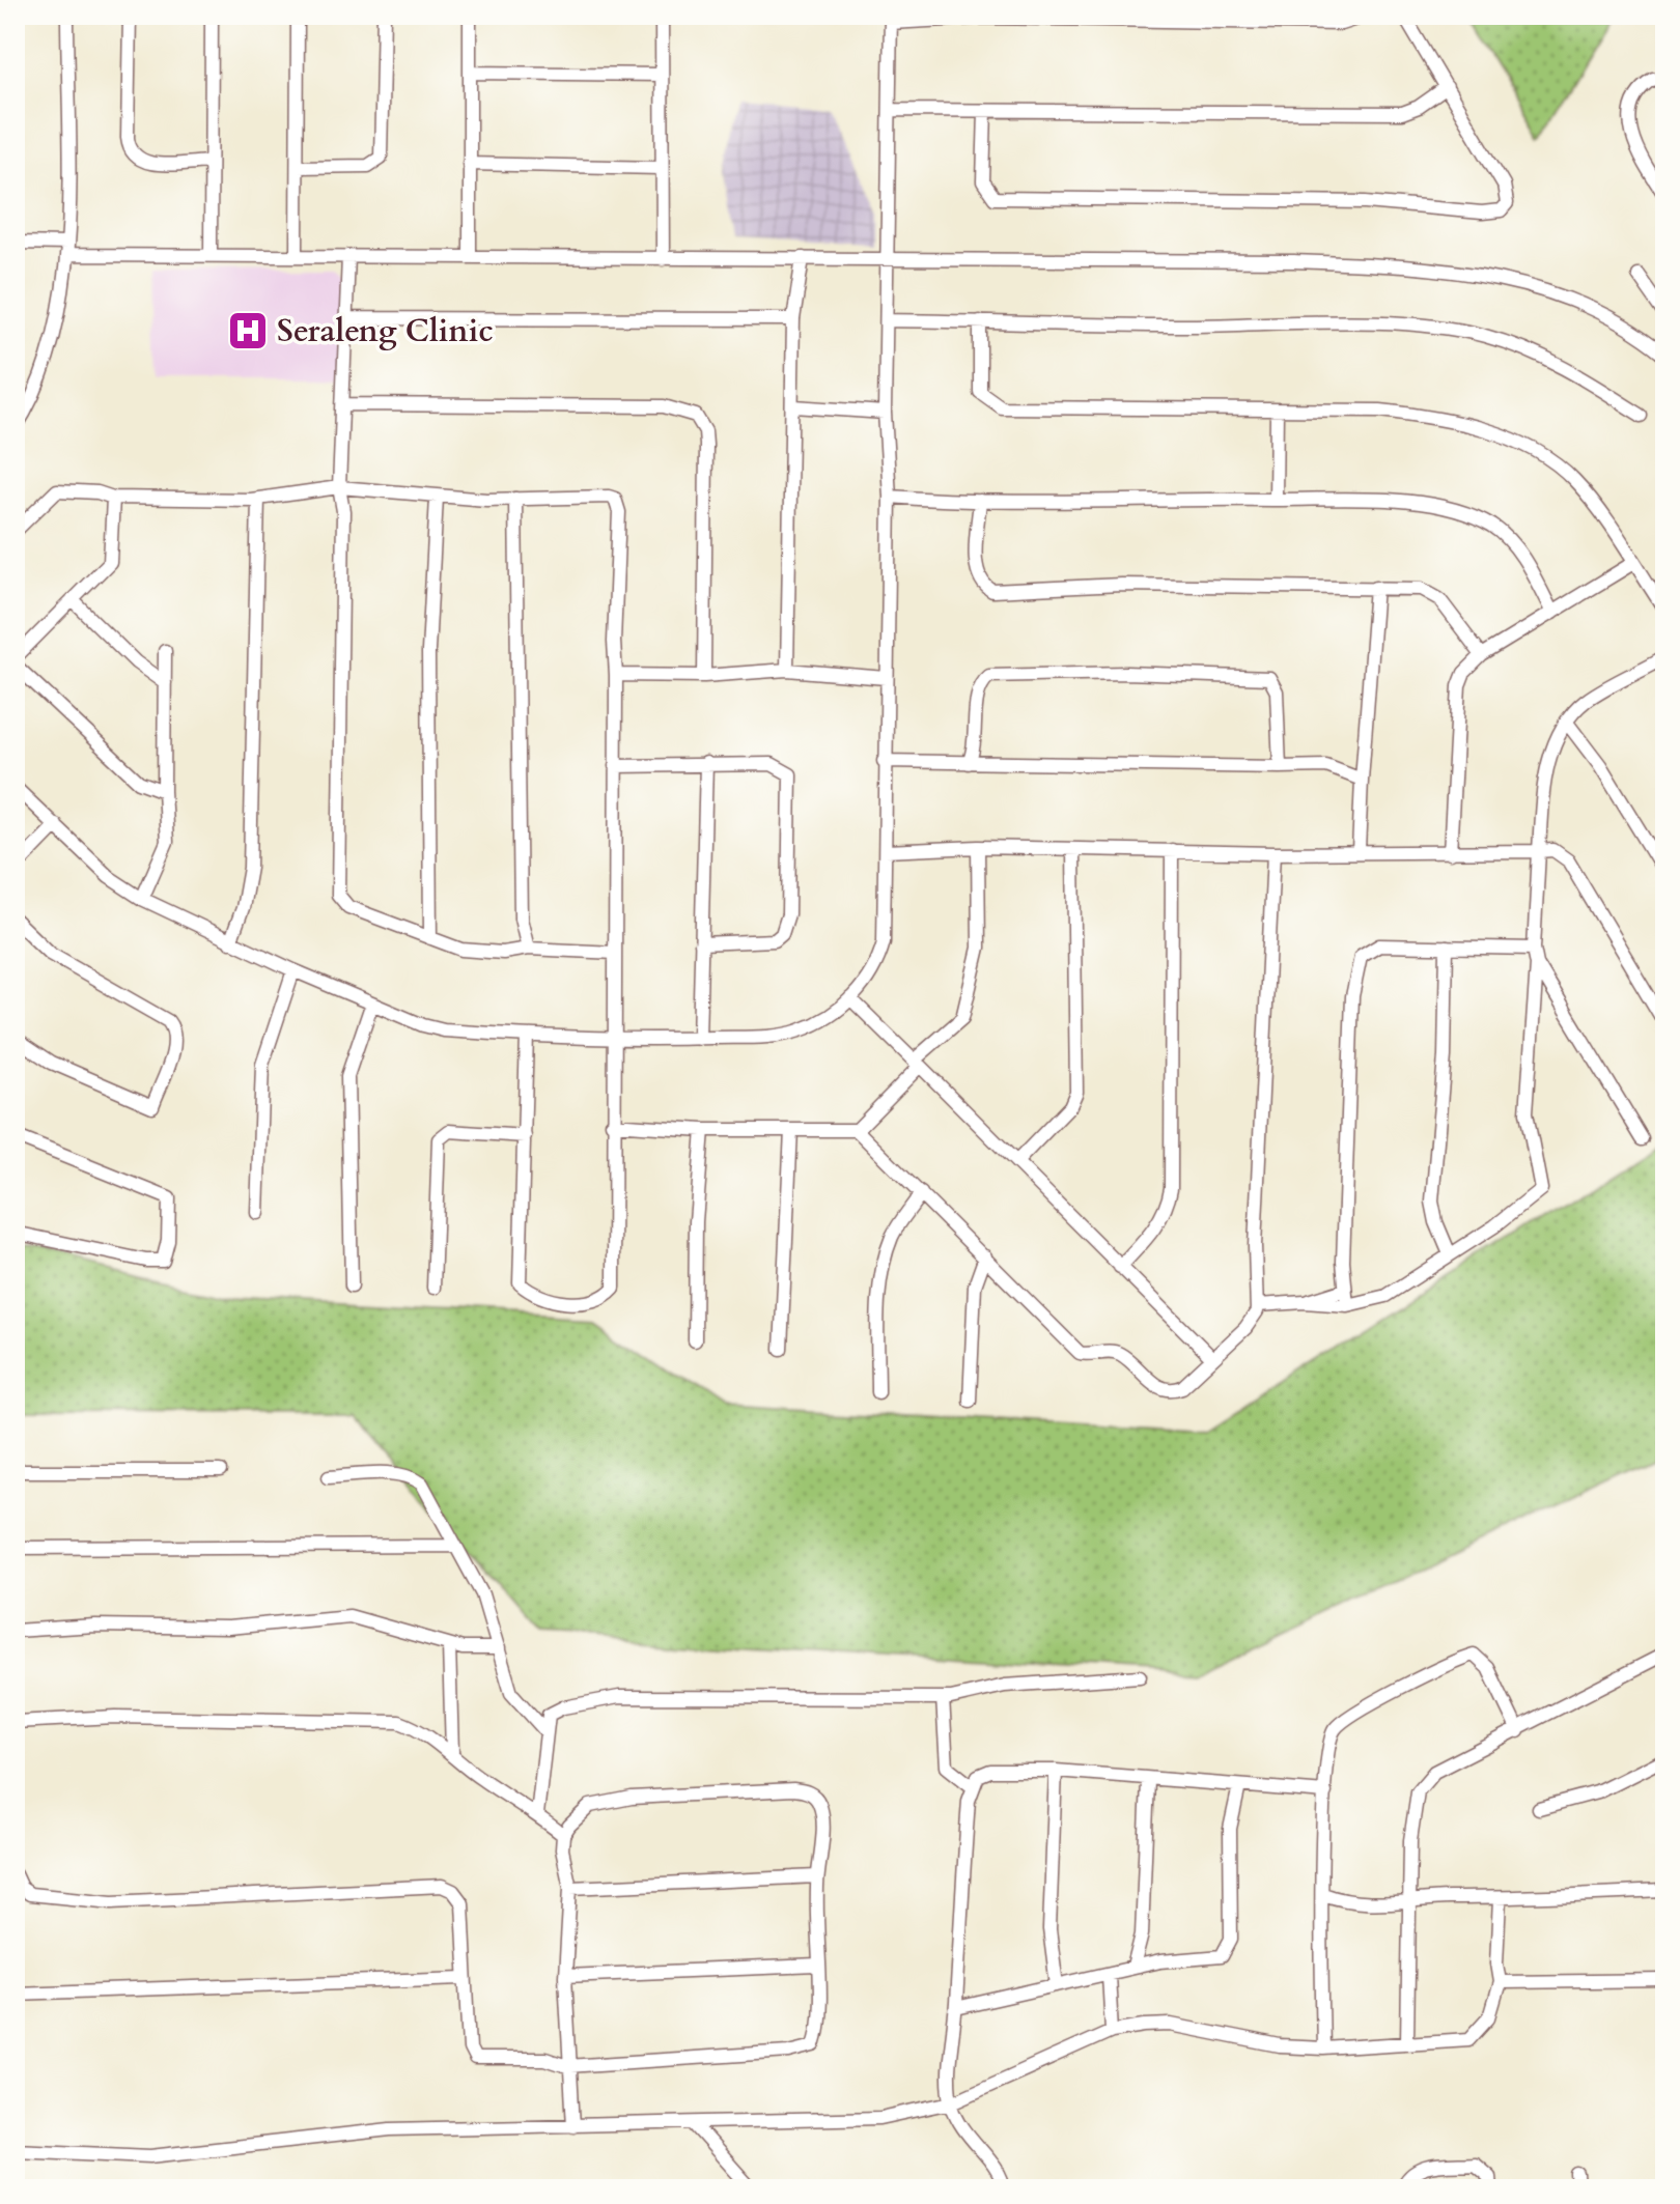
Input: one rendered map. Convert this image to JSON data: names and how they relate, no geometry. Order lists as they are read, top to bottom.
{
  "places": {
    "hospital": ["Seraleng Clinic"]
  }
}
